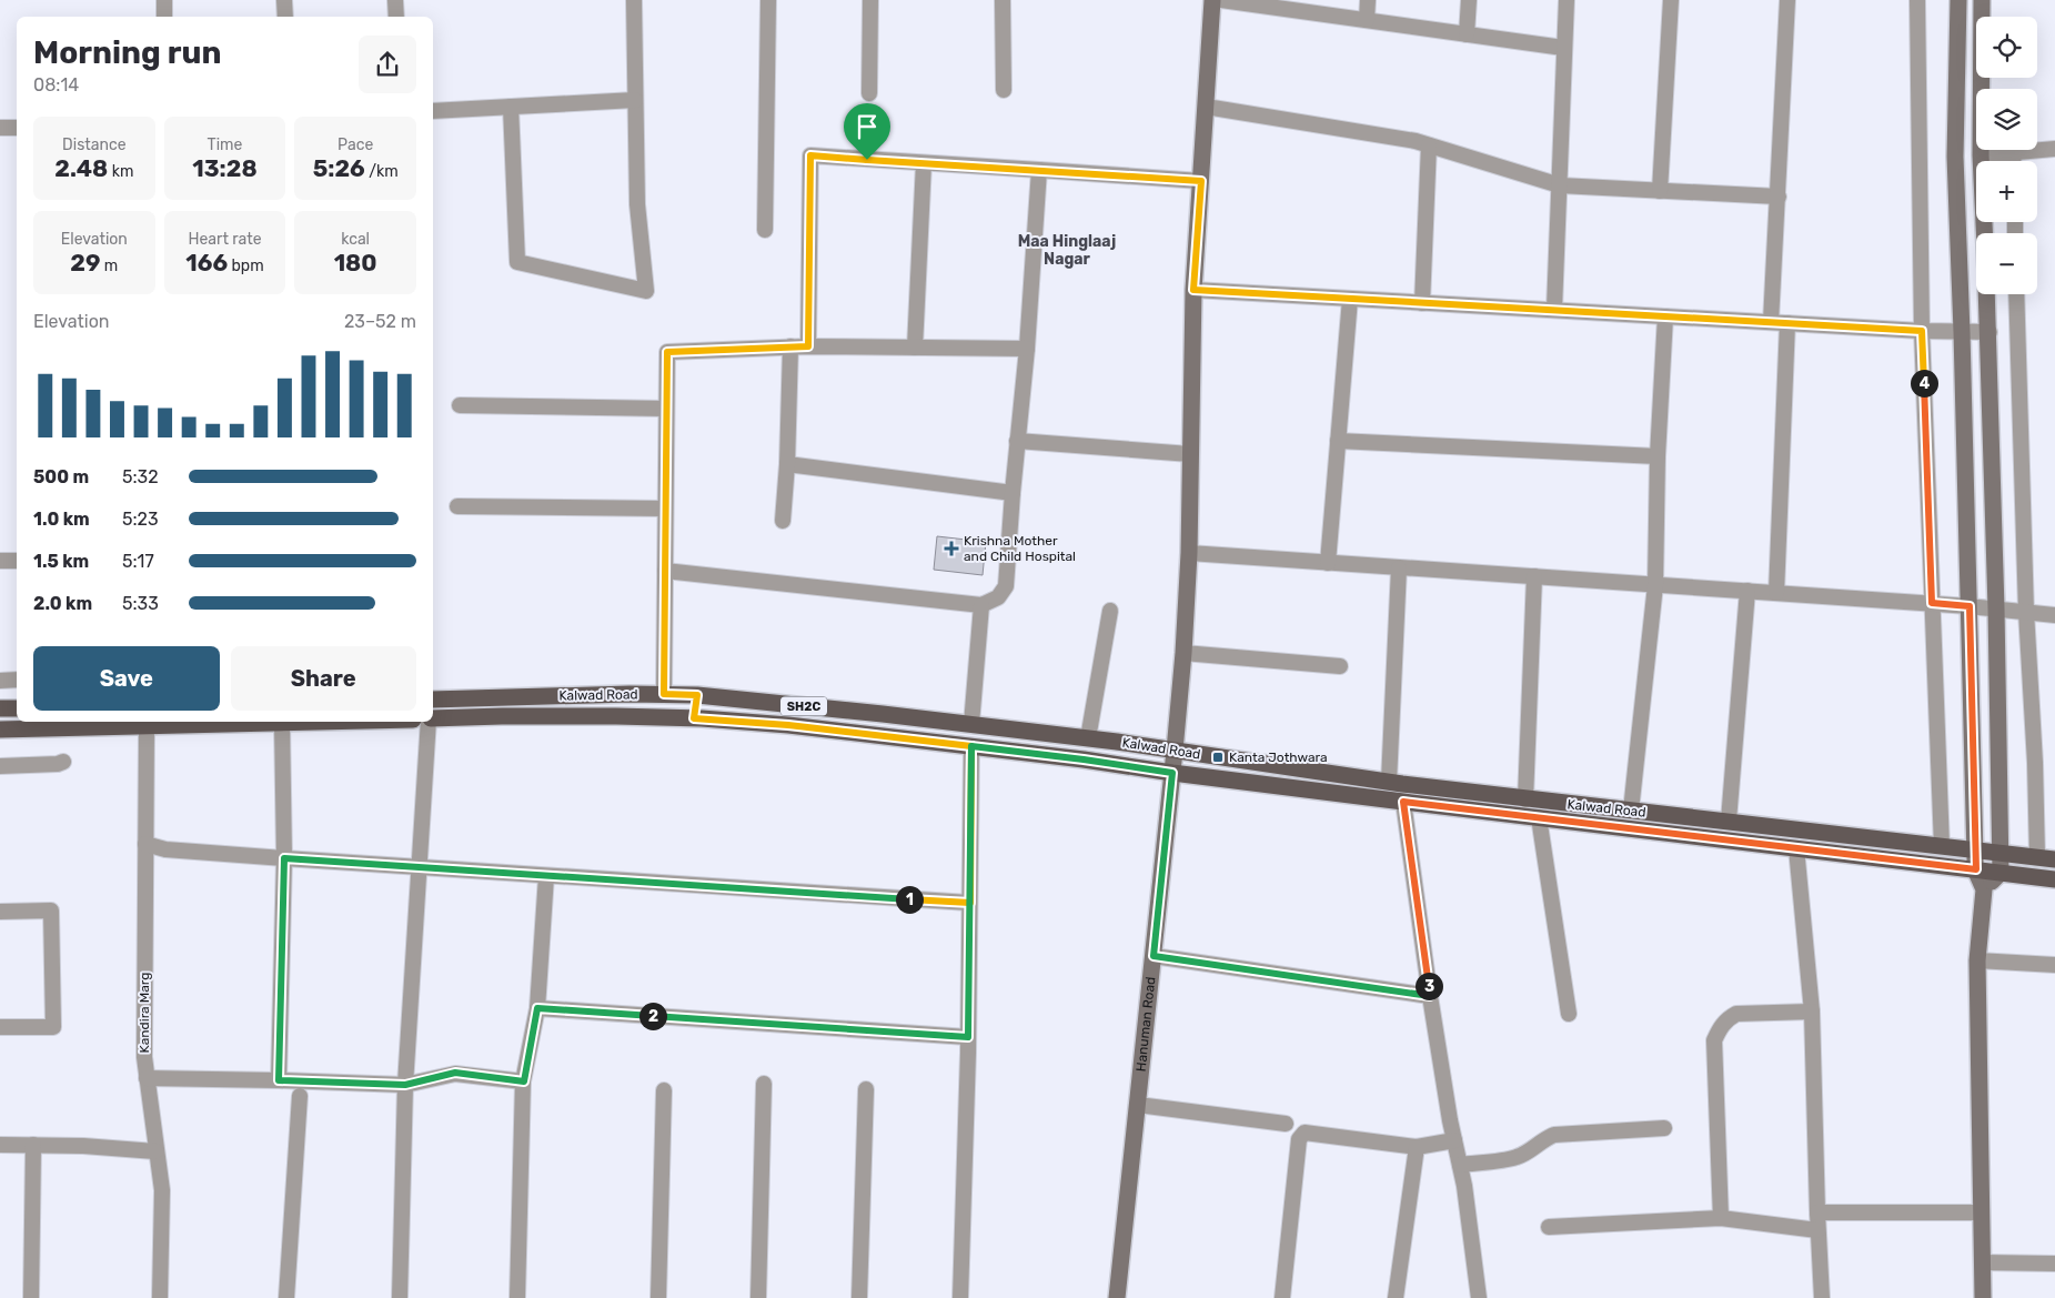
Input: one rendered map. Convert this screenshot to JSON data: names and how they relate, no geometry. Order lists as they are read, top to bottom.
{
  "streets": {
    "main road": ["Kalwad Road", "SH2C"],
    "street": ["Kandira Marg", "Hanuman Road"]
  },
  "crossings": [
    ["Kalwad Road", "Hanuman Road"]
  ],
  "districts": ["Maa Hinglaaj Nagar"],
  "places": {
    "health": ["Krishna Mother and Child Hospital"],
    "transit": ["Kanta Jothwara"]
  },
  "page": {
    "map_buttons": ["+", "−"],
    "heading": ["Morning run", "08:14"],
    "stats": [
      ["Distance", "2.48 km"],
      ["Time", "13:28"],
      ["Pace", "5:26 /km"],
      ["Elevation", "29 m"],
      ["Heart rate", "166 bpm"],
      ["kcal", "180"]
    ],
    "chart": ["Elevation", "23–52 m"],
    "pins": [
      "4",
      "1",
      "3",
      "2"
    ],
    "list": [
      {
        "name": "500 m",
        "note": "5:32"
      },
      {
        "name": "1.0 km",
        "note": "5:23"
      },
      {
        "name": "1.5 km",
        "note": "5:17"
      },
      {
        "name": "2.0 km",
        "note": "5:33"
      }
    ],
    "buttons": ["Save", "Share"]
  }
}
